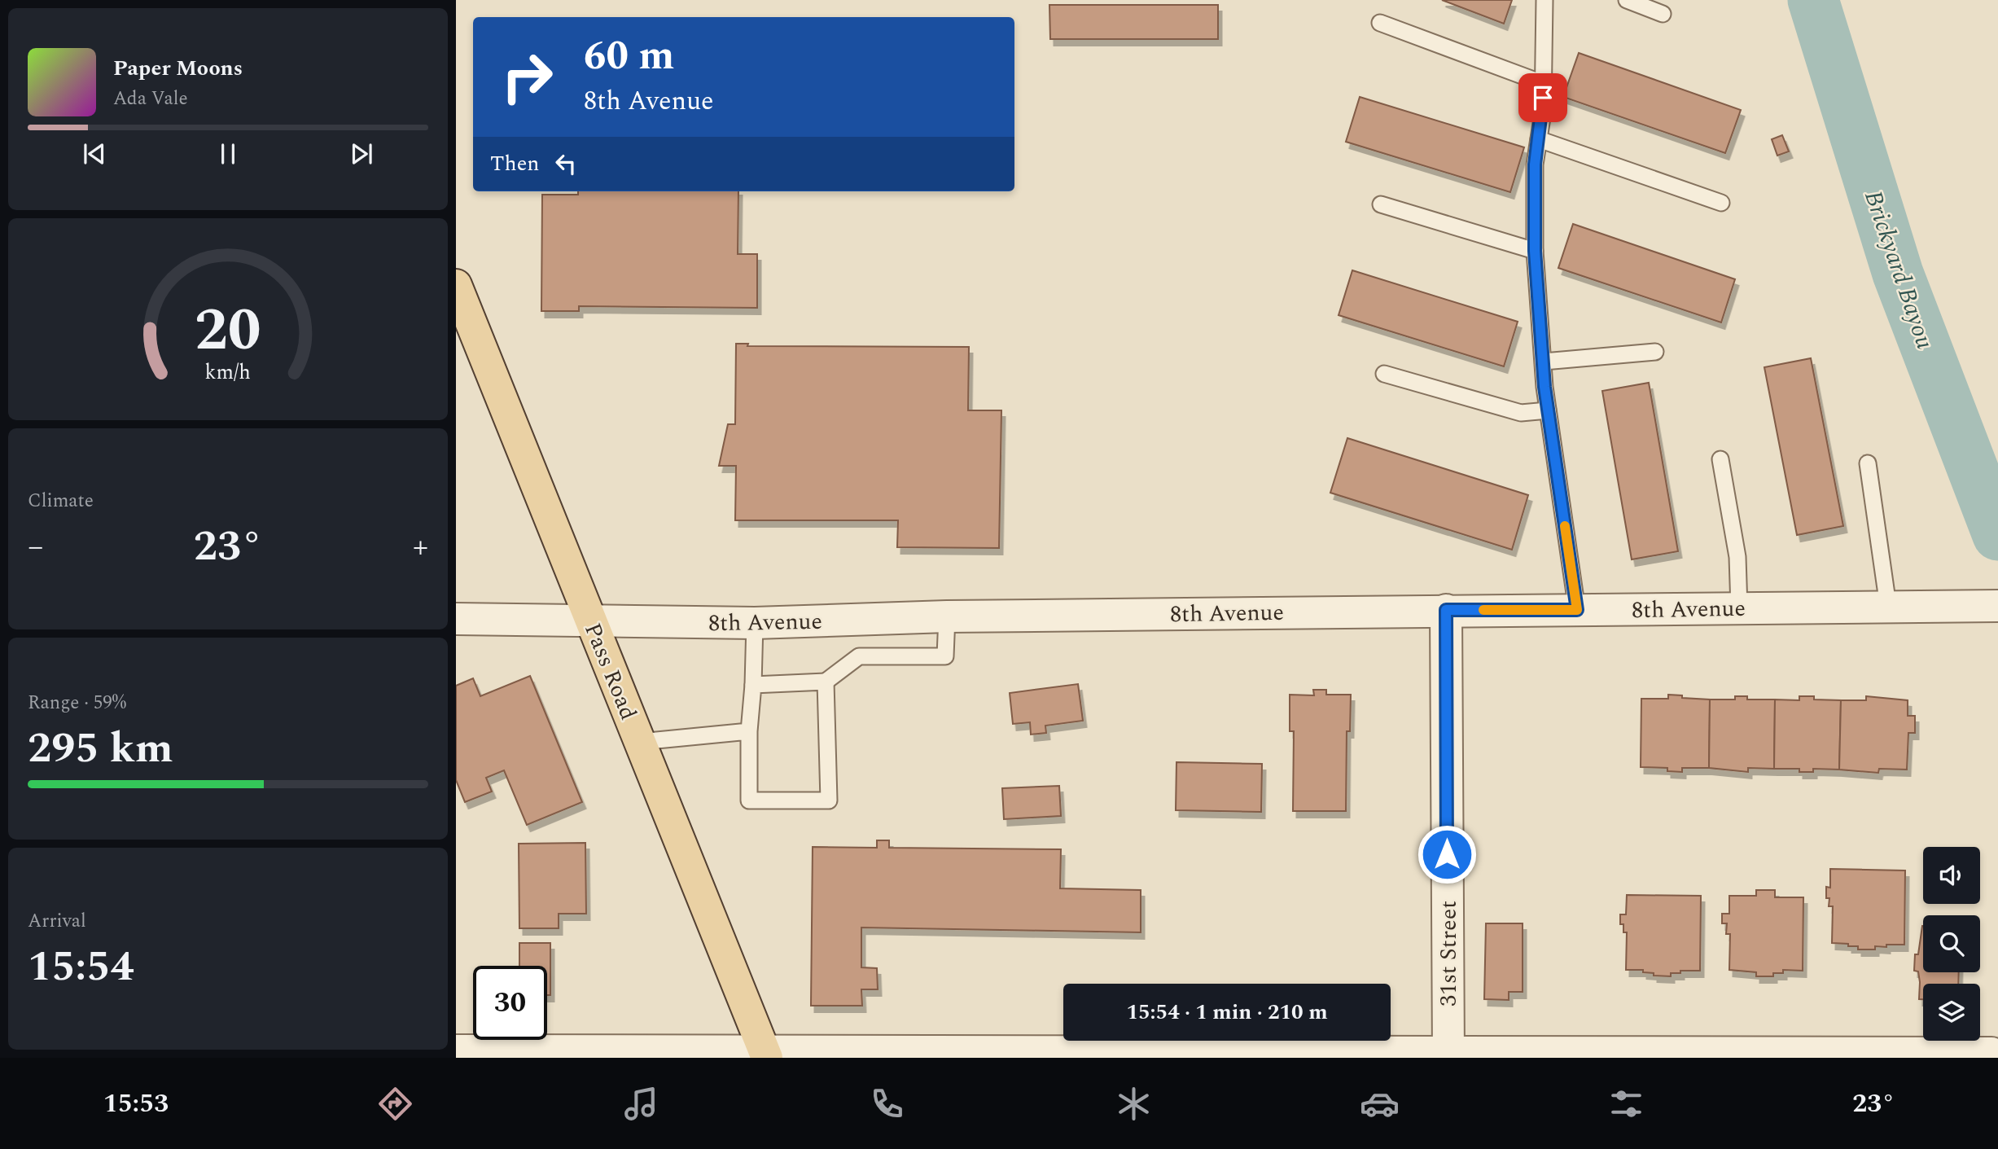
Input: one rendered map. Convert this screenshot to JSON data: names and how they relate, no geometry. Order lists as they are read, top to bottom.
{
  "streets": {
    "main road": ["Pass Road"],
    "street": ["8th Avenue", "31st Street"]
  },
  "crossings": [
    ["8th Avenue", "Pass Road"],
    ["8th Avenue", "31st Street"]
  ],
  "water": ["Brickyard Bayou"],
  "page": {
    "turn": ["60 m", "8th Avenue"],
    "song": ["Paper Moons", "Ada Vale"],
    "then": "Then",
    "tile": [
      "Climate",
      ["Range · 59%", "295 km"],
      ["Arrival", "15:54"]
    ],
    "heat": ["−", "23°", "+"],
    "limit": "30",
    "trip": "15:54 · 1 min · 210 m",
    "tabs": ["15:53", "23°"],
    "gauge": ["20", "km/h"]
  }
}
